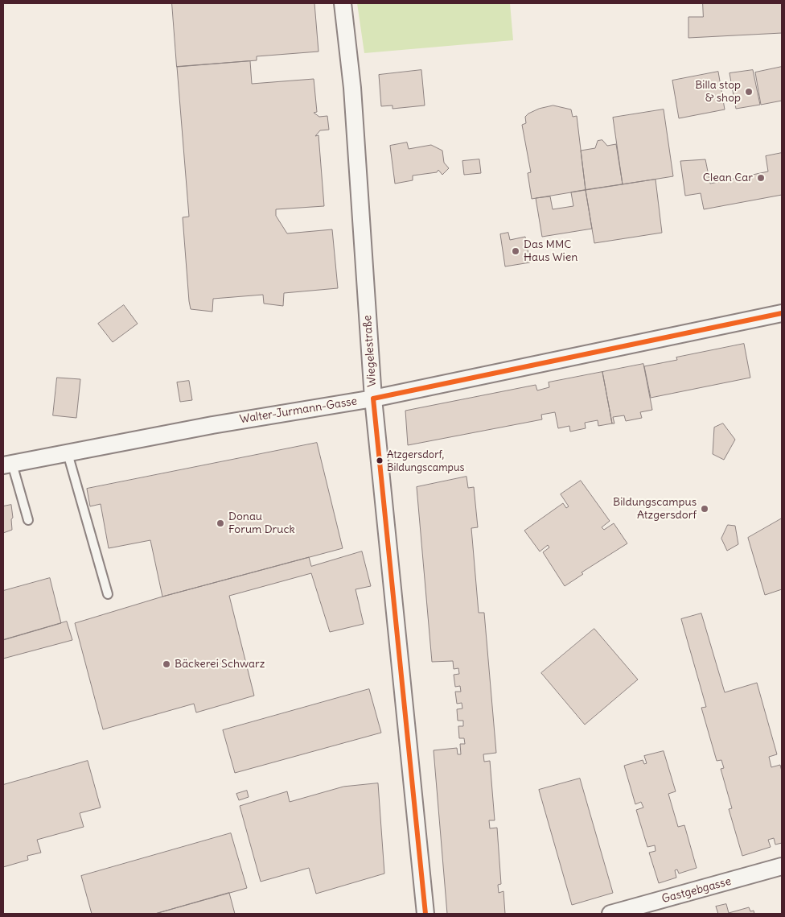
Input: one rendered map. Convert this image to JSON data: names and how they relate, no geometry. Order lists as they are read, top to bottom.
{
  "streets": {
    "street": ["Wiegelestraße", "Walter-Jurmann-Gasse", "Gastgebgasse"]
  },
  "crossings": [
    ["Wiegelestraße", "Walter-Jurmann-Gasse"]
  ],
  "places": [
    "Billa stop & shop",
    "Clean Car",
    "Das MMC Haus Wien",
    "Atzgersdorf, Bildungscampus",
    "Bildungscampus Atzgersdorf",
    "Donau Forum Druck",
    "Bäckerei Schwarz"
  ]
}
